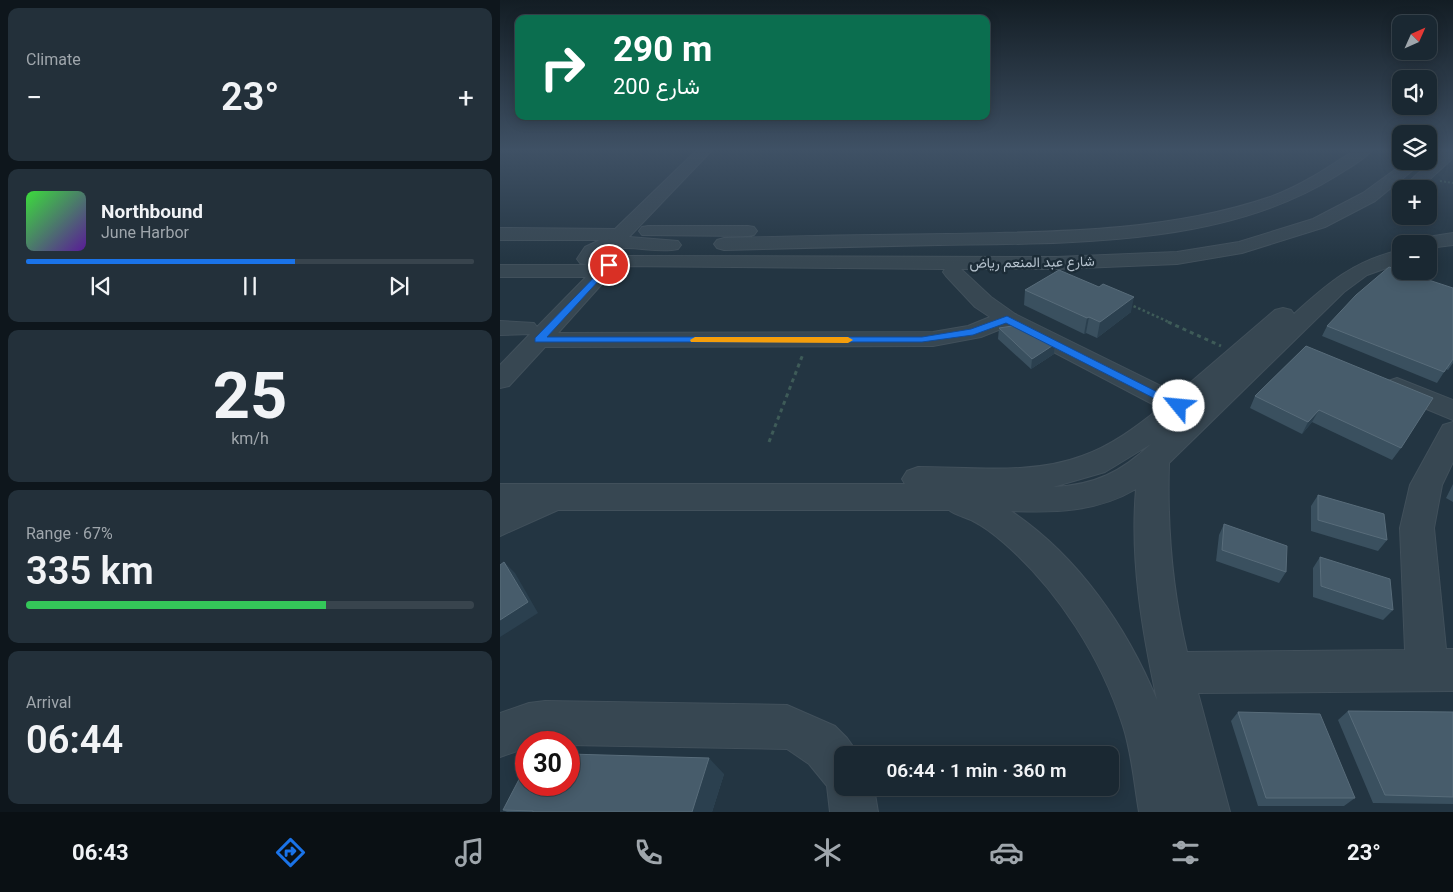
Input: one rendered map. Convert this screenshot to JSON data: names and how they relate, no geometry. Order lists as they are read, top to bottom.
{
  "streets": {
    "street": ["شارع عبد المنعم رياض"]
  },
  "north": "top right",
  "page": {
    "tile": [
      "Climate",
      ["25", "km/h"],
      ["Range · 67%", "335 km"],
      ["Arrival", "06:44"]
    ],
    "map_buttons": ["+", "−"],
    "turn": ["290 m", "شارع 200"],
    "heat": ["−", "23°", "+"],
    "song": ["Northbound", "June Harbor"],
    "limit": "30",
    "trip": "06:44 · 1 min · 360 m",
    "tabs": ["06:43", "23°"]
  }
}
